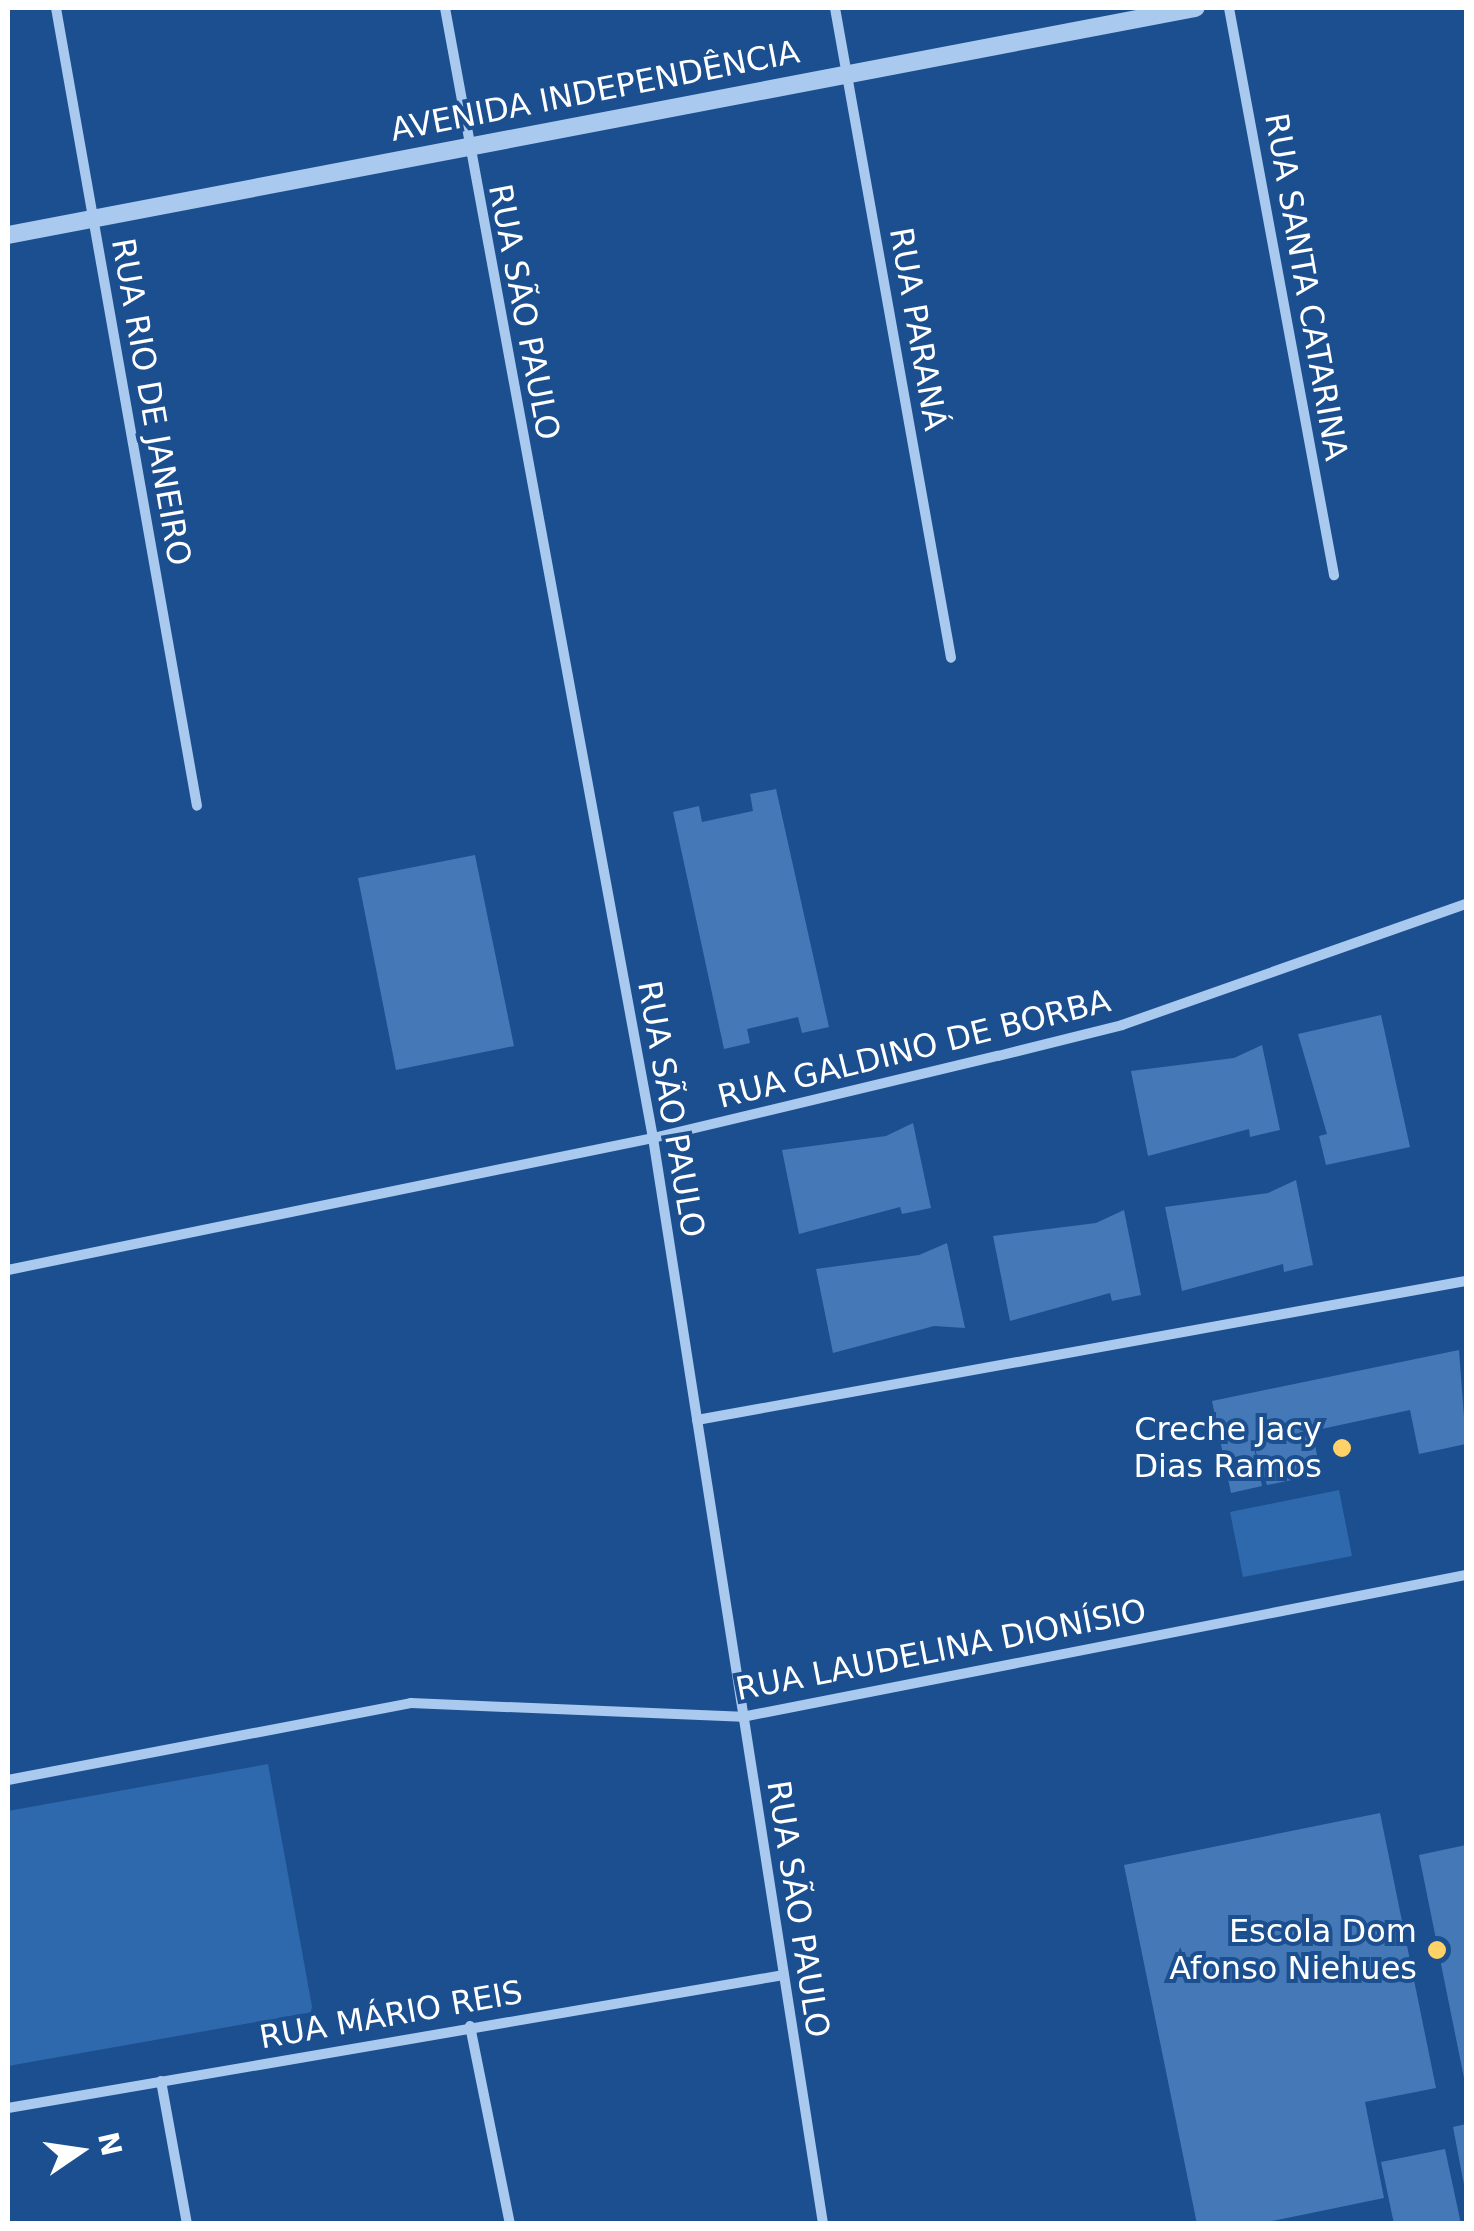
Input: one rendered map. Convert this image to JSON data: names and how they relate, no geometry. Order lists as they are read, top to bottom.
{
  "streets": {
    "street": [
      "AVENIDA INDEPENDÊNCIA",
      "RUA SANTA CATARINA",
      "RUA SÃO PAULO",
      "RUA PARANÁ",
      "RUA RIO DE JANEIRO",
      "RUA GALDINO DE BORBA",
      "RUA LAUDELINA DIONÍSIO",
      "RUA MÁRIO REIS"
    ]
  },
  "crossings": [
    ["AVENIDA INDEPENDÊNCIA", "RUA SÃO PAULO"],
    ["AVENIDA INDEPENDÊNCIA", "RUA PARANÁ"],
    ["AVENIDA INDEPENDÊNCIA", "RUA RIO DE JANEIRO"],
    ["RUA SÃO PAULO", "RUA GALDINO DE BORBA"],
    ["RUA SÃO PAULO", "RUA LAUDELINA DIONÍSIO"],
    ["RUA SÃO PAULO", "RUA MÁRIO REIS"]
  ],
  "places": ["Creche Jacy Dias Ramos", "Escola Dom Afonso Niehues"],
  "north": "right"
}
